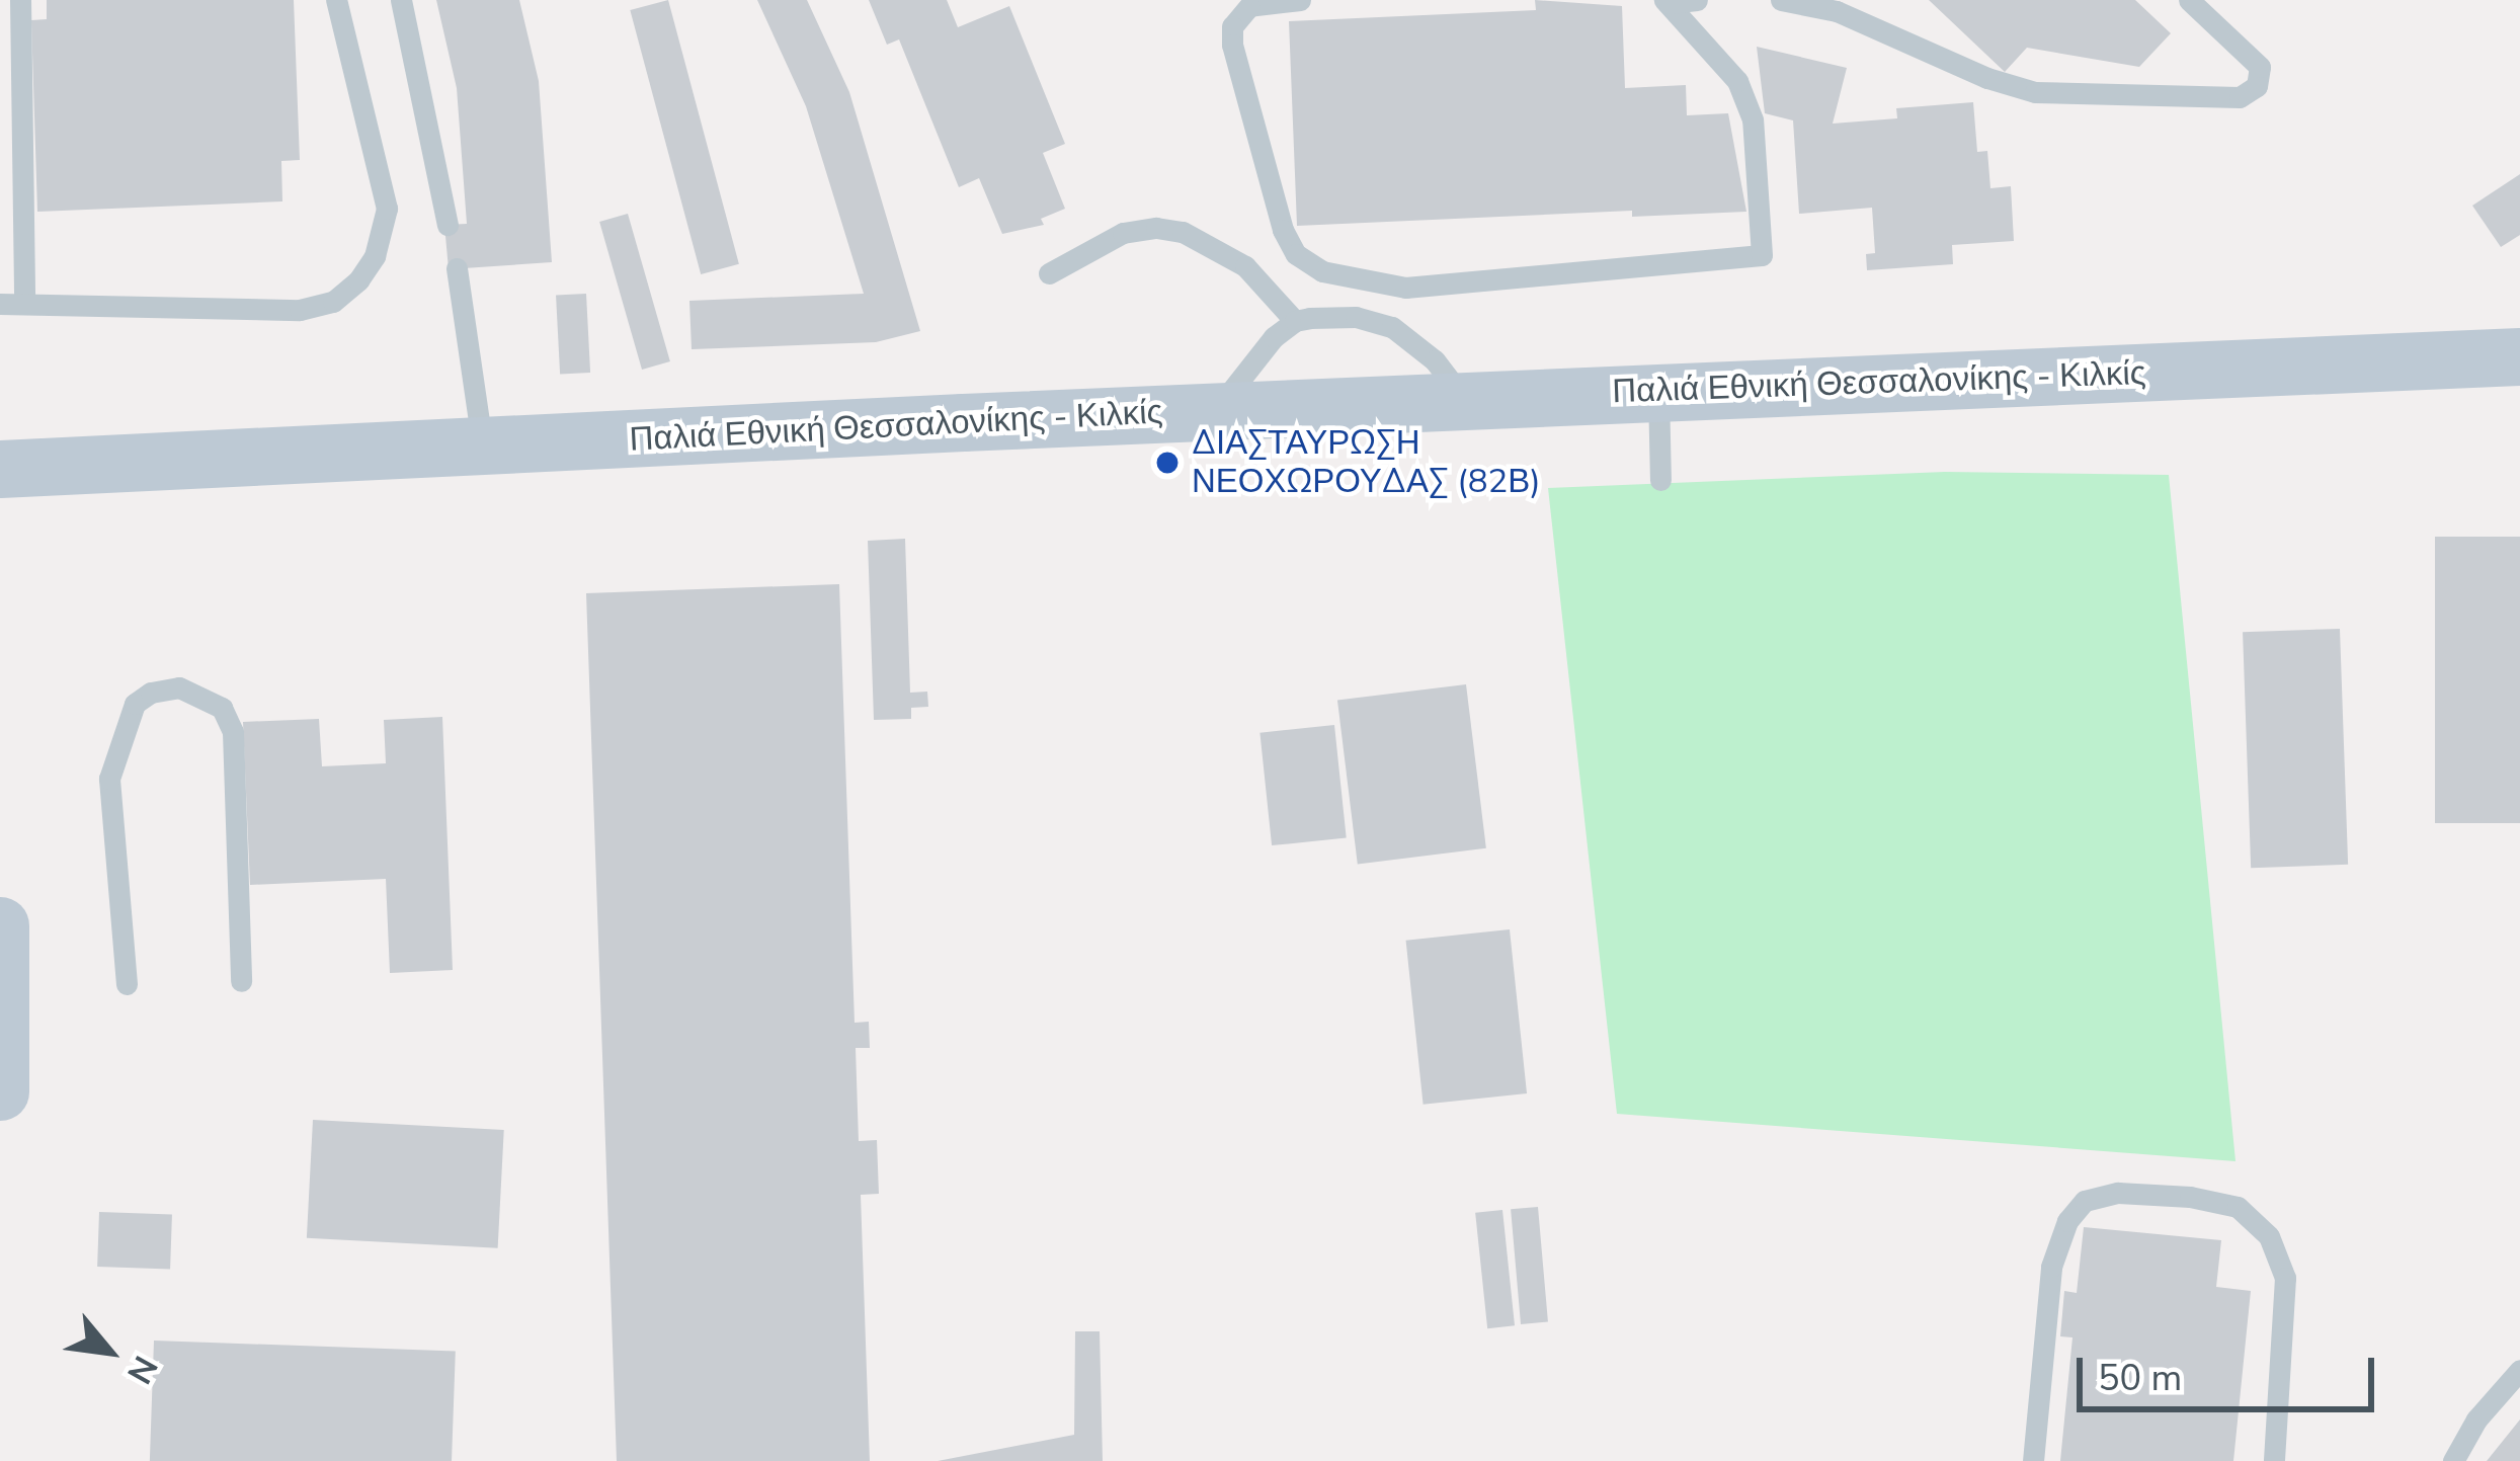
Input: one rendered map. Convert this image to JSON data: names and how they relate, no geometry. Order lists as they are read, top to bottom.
{
  "streets": {
    "main road": ["Παλιά Εθνική Θεσσαλονίκης - Κιλκίς"]
  },
  "places": ["ΔΙΑΣΤΑΥΡΩΣΗ ΝΕΟΧΩΡΟΥΔΑΣ (82Β)"],
  "scale_bar": "50 m",
  "north": "bottom right"
}
